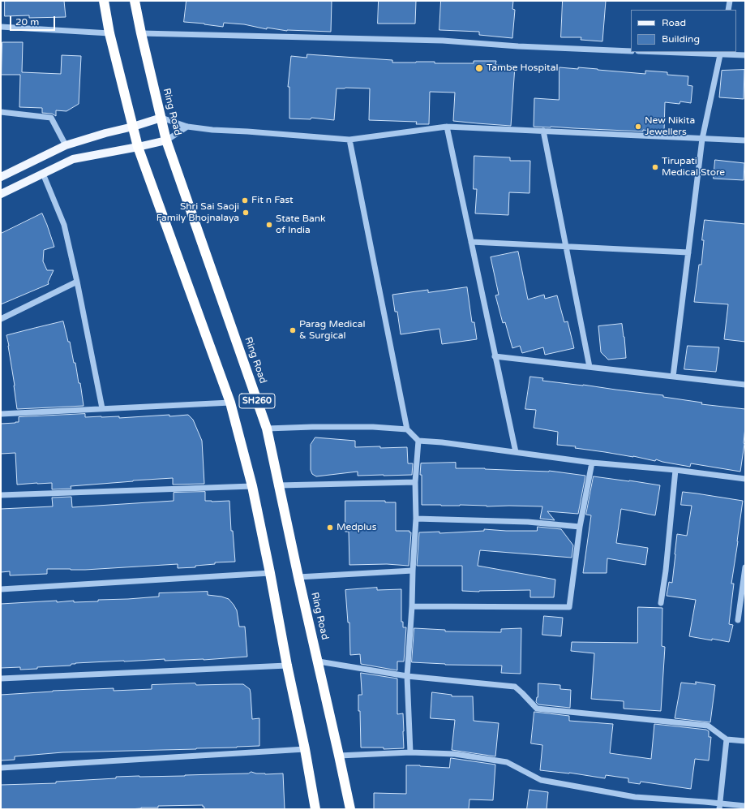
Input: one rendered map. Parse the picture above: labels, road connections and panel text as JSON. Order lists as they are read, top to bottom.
{
  "streets": {
    "highway": ["Ring Road", "SH260"]
  },
  "places": [
    "Tambe Hospital",
    "New Nikita Jewellers",
    "Tirupati Medical Store",
    "Fit n Fast",
    "Shri Sai Saoji Family Bhojnalaya",
    "State Bank of India",
    "Parag Medical & Surgical",
    "Medplus"
  ],
  "legend": ["Road", "Building"],
  "scale_bar": "20 m"
}
